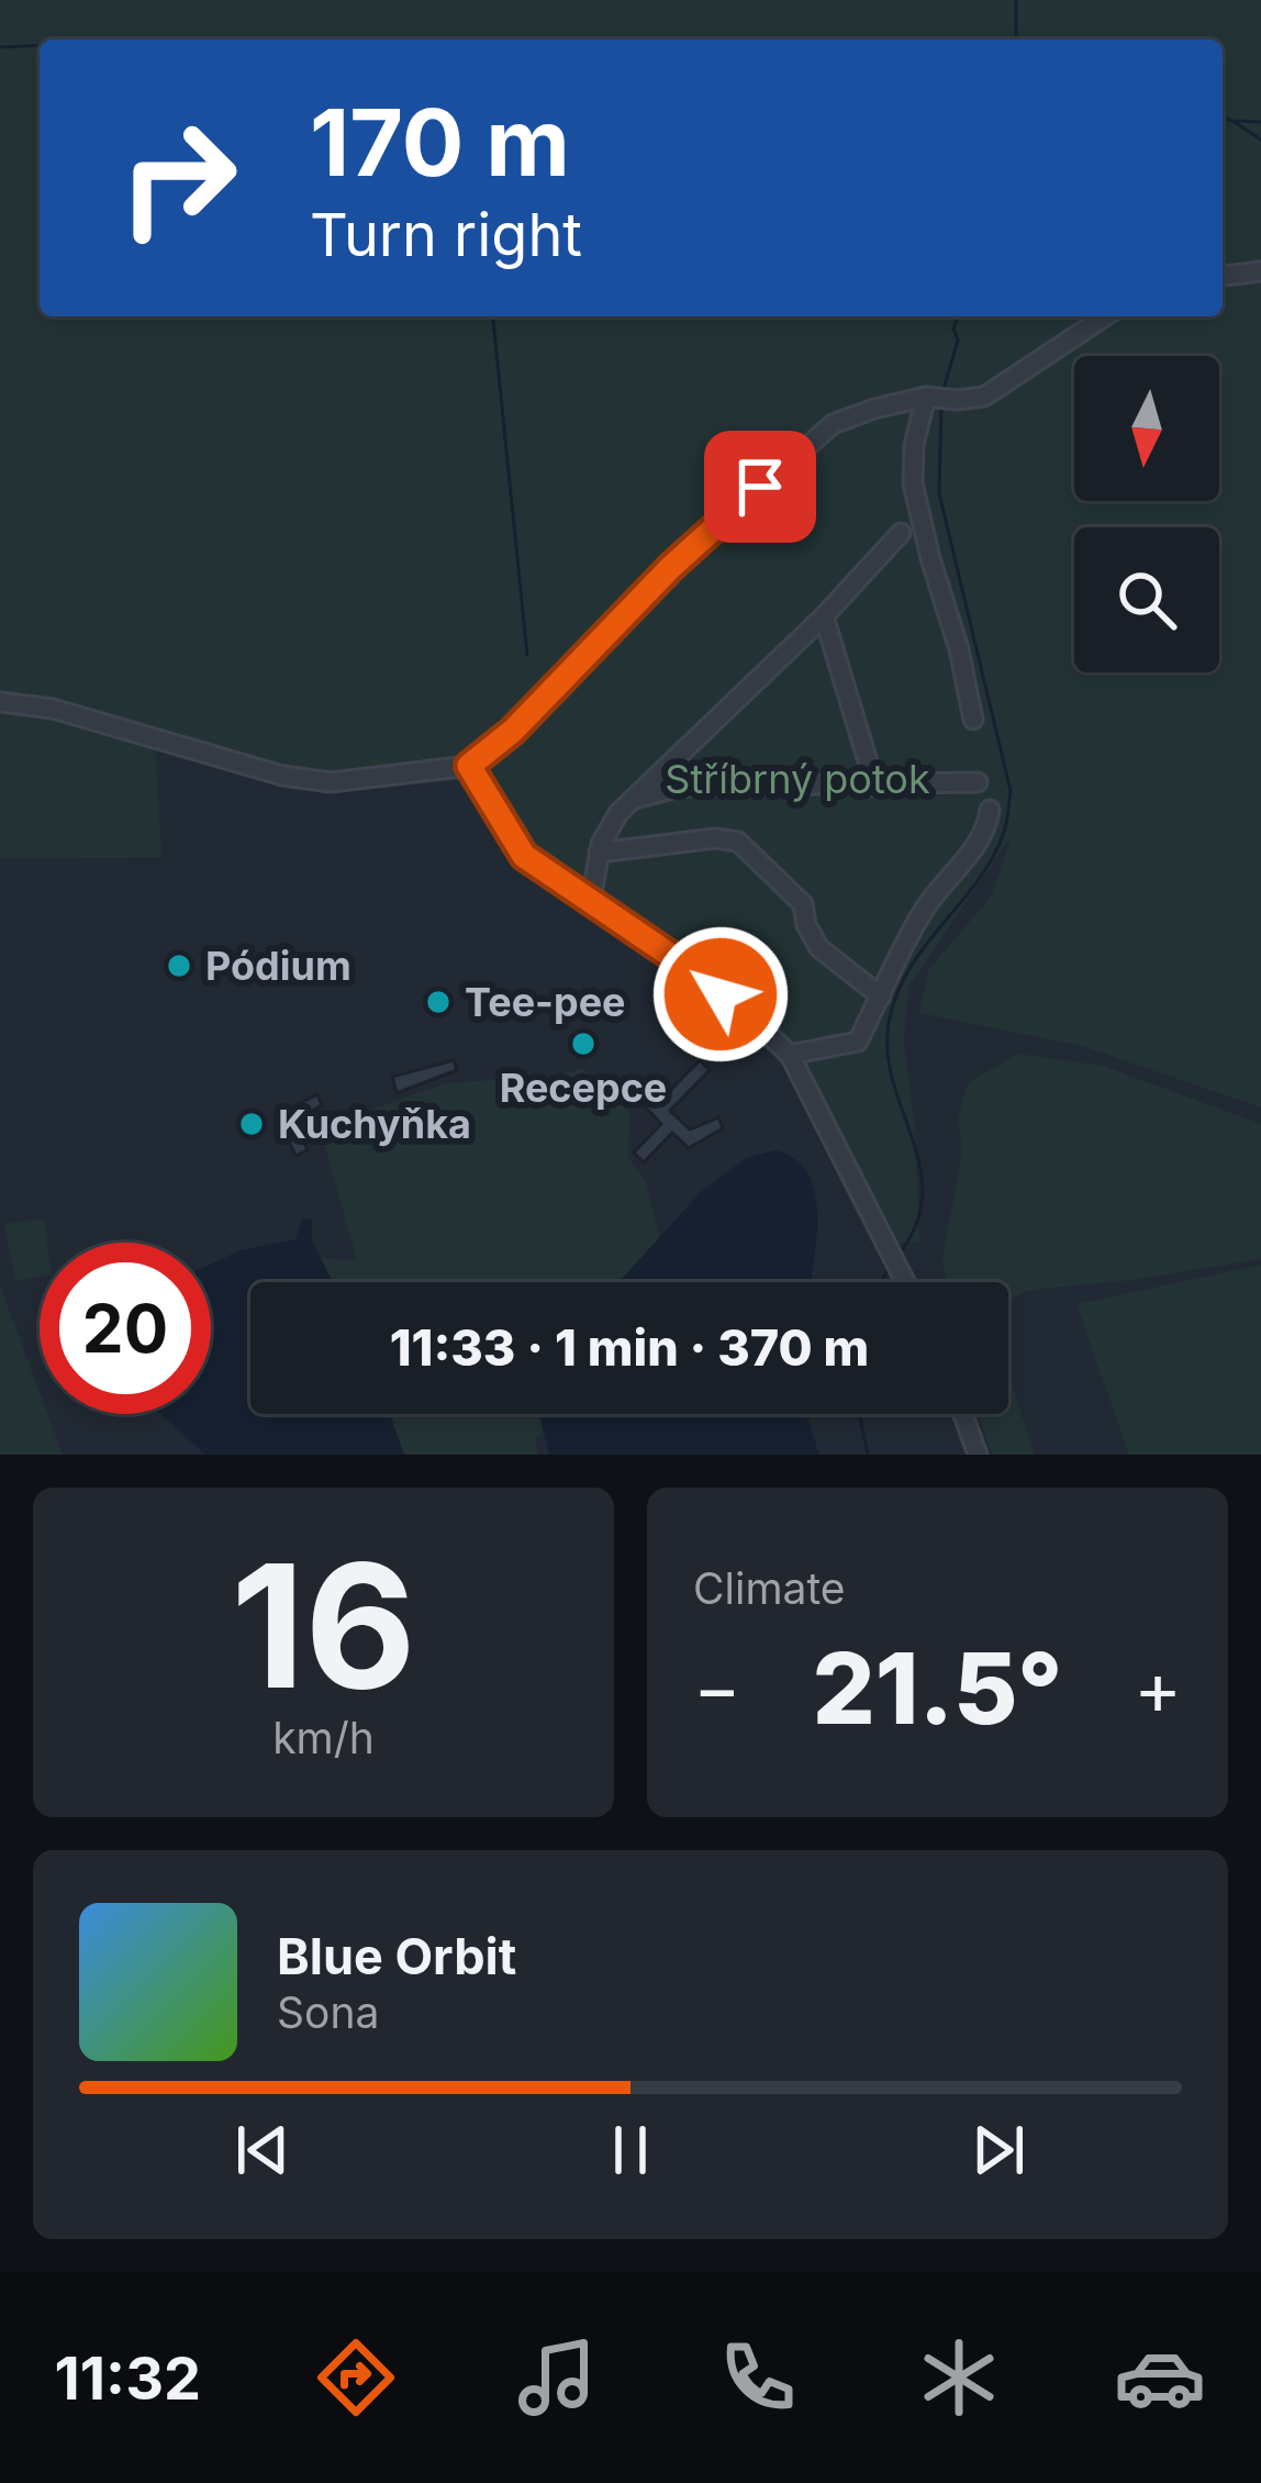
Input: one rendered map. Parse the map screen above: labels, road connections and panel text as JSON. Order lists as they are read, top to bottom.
{
  "parks": ["Stříbrný potok"],
  "places": [
    "Pódium",
    "Tee-pee",
    "Recepce",
    "Kuchyňka"
  ],
  "north": "bottom",
  "page": {
    "turn": ["170 m", "Turn right"],
    "limit": "20",
    "trip": "11:33 · 1 min · 370 m",
    "tile": [
      ["16", "km/h"],
      "Climate"
    ],
    "heat": ["−", "21.5°", "+"],
    "song": ["Blue Orbit", "Sona"],
    "tabs": "11:32"
  }
}
